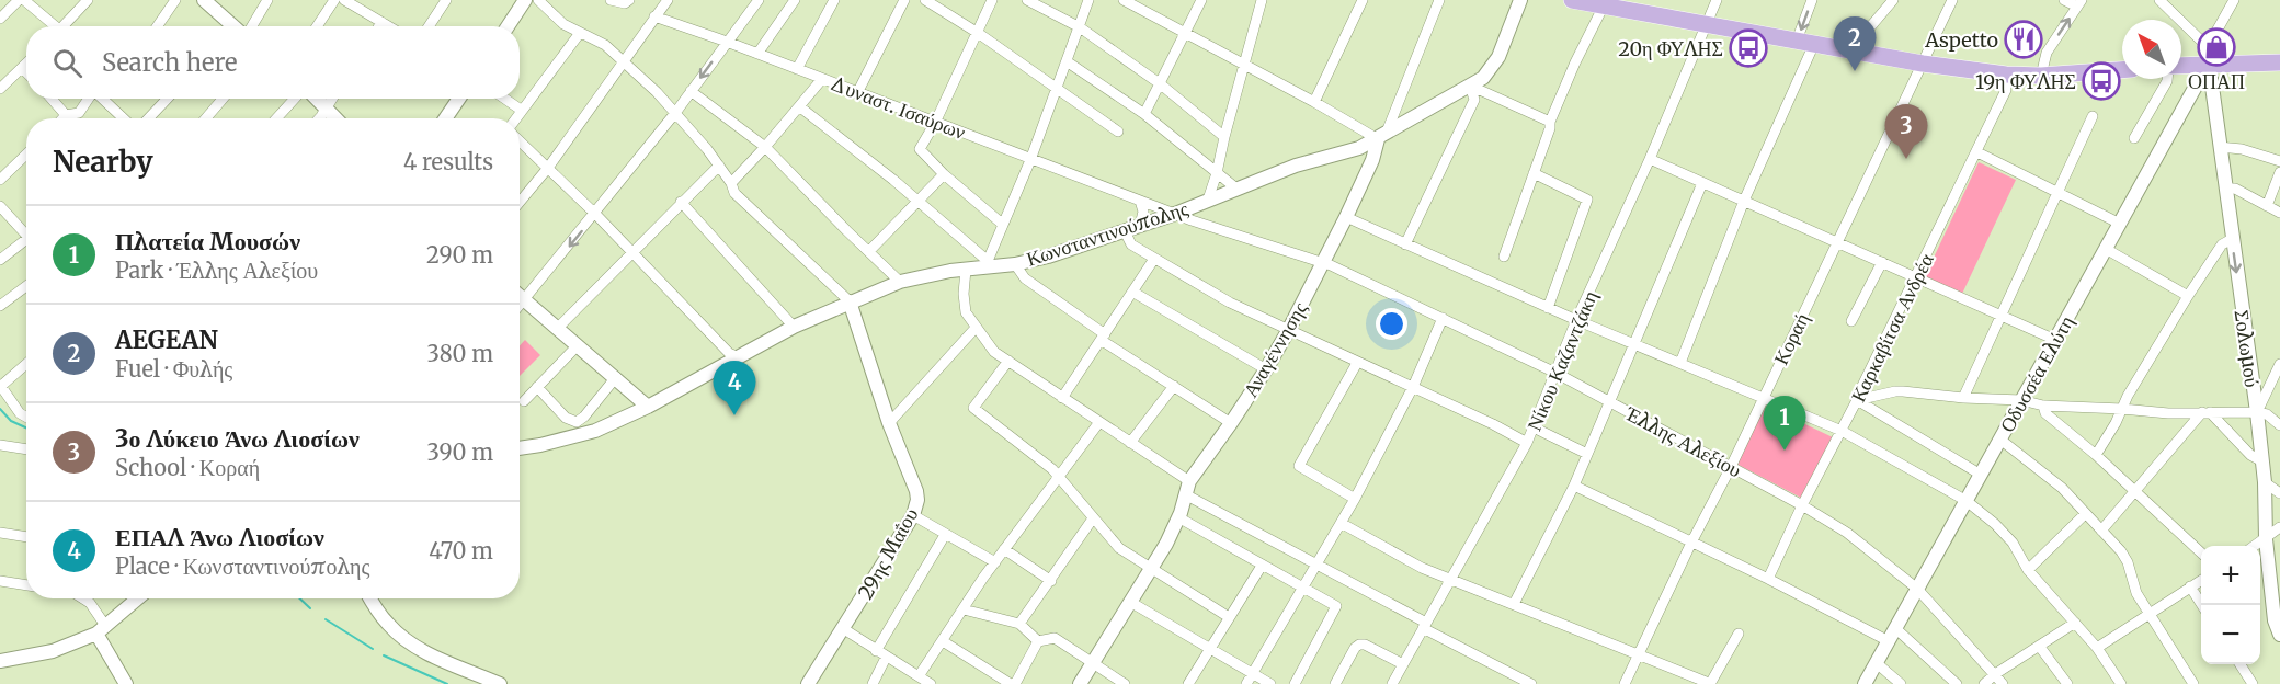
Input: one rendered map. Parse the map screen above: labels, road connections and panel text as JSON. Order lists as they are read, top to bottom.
{
  "streets": {
    "street": [
      "Δυναστ. Ισαύρων",
      "Κωνσταντινούπολης",
      "Καρκαβίτσα Ανδρέα",
      "Κοραή",
      "Σολωμού",
      "Αναγέννησης",
      "Νίκου Καζαντζάκη",
      "Οδυσσέα Ελύτη",
      "Έλλης Αλεξίου",
      "29ης Μαΐου"
    ]
  },
  "crossings": [
    ["Δυναστ. Ισαύρων", "Κωνσταντινούπολης"],
    ["Δυναστ. Ισαύρων", "Αναγέννησης"],
    ["Δυναστ. Ισαύρων", "Έλλης Αλεξίου"],
    ["Κωνσταντινούπολης", "Αναγέννησης"],
    ["Κωνσταντινούπολης", "29ης Μαΐου"],
    ["Καρκαβίτσα Ανδρέα", "Έλλης Αλεξίου"],
    ["Κοραή", "Έλλης Αλεξίου"],
    ["Σολωμού", "Οδυσσέα Ελύτη"],
    ["Αναγέννησης", "Έλλης Αλεξίου"],
    ["Νίκου Καζαντζάκη", "Έλλης Αλεξίου"],
    ["Οδυσσέα Ελύτη", "Έλλης Αλεξίου"]
  ],
  "places": {
    "restaurant": ["Aspetto"],
    "shop": ["ΟΠΑΠ"],
    "bus stop": ["20η ΦΥΛΗΣ", "19η ΦΥΛΗΣ"]
  },
  "north": "top left",
  "page": {
    "pins": [
      "2",
      "3",
      "4",
      "1"
    ],
    "search": "Search here",
    "heading": ["Nearby", "4 results"],
    "list": [
      {
        "mark": "1",
        "name": "Πλατεία Μουσών",
        "note": "Park · Έλλης Αλεξίου",
        "value": "290 m"
      },
      {
        "mark": "2",
        "name": "AEGEAN",
        "note": "Fuel · Φυλής",
        "value": "380 m"
      },
      {
        "mark": "3",
        "name": "3ο Λύκειο Άνω Λιοσίων",
        "note": "School · Κοραή",
        "value": "390 m"
      },
      {
        "mark": "4",
        "name": "ΕΠΑΛ Άνω Λιοσίων",
        "note": "Place · Κωνσταντινούπολης",
        "value": "470 m"
      }
    ],
    "map_buttons": ["+", "−"]
  }
}
